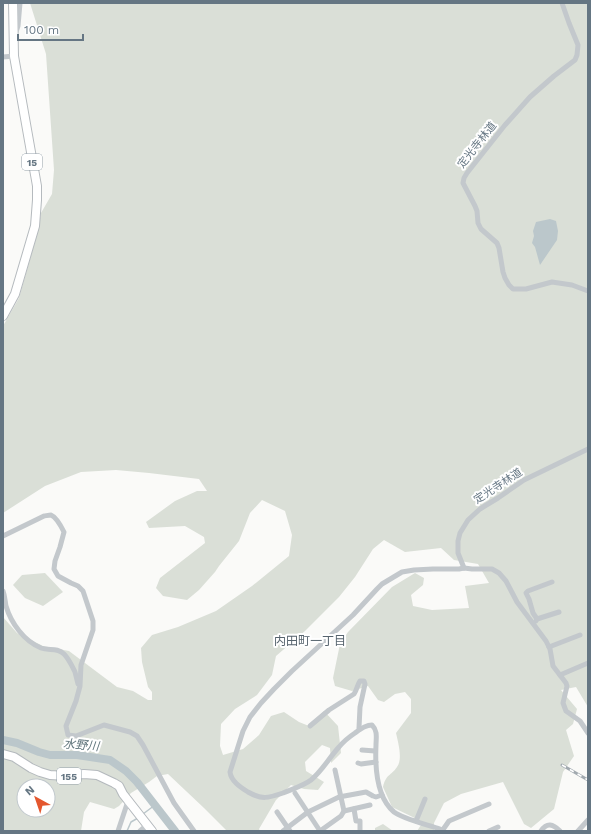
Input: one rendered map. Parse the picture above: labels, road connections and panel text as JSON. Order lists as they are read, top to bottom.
{
  "streets": {
    "main road": ["15", "155"],
    "street": ["定光寺林道"]
  },
  "districts": ["内田町一丁目"],
  "water": ["水野川"],
  "scale_bar": "100 m",
  "north": "top left"
}
